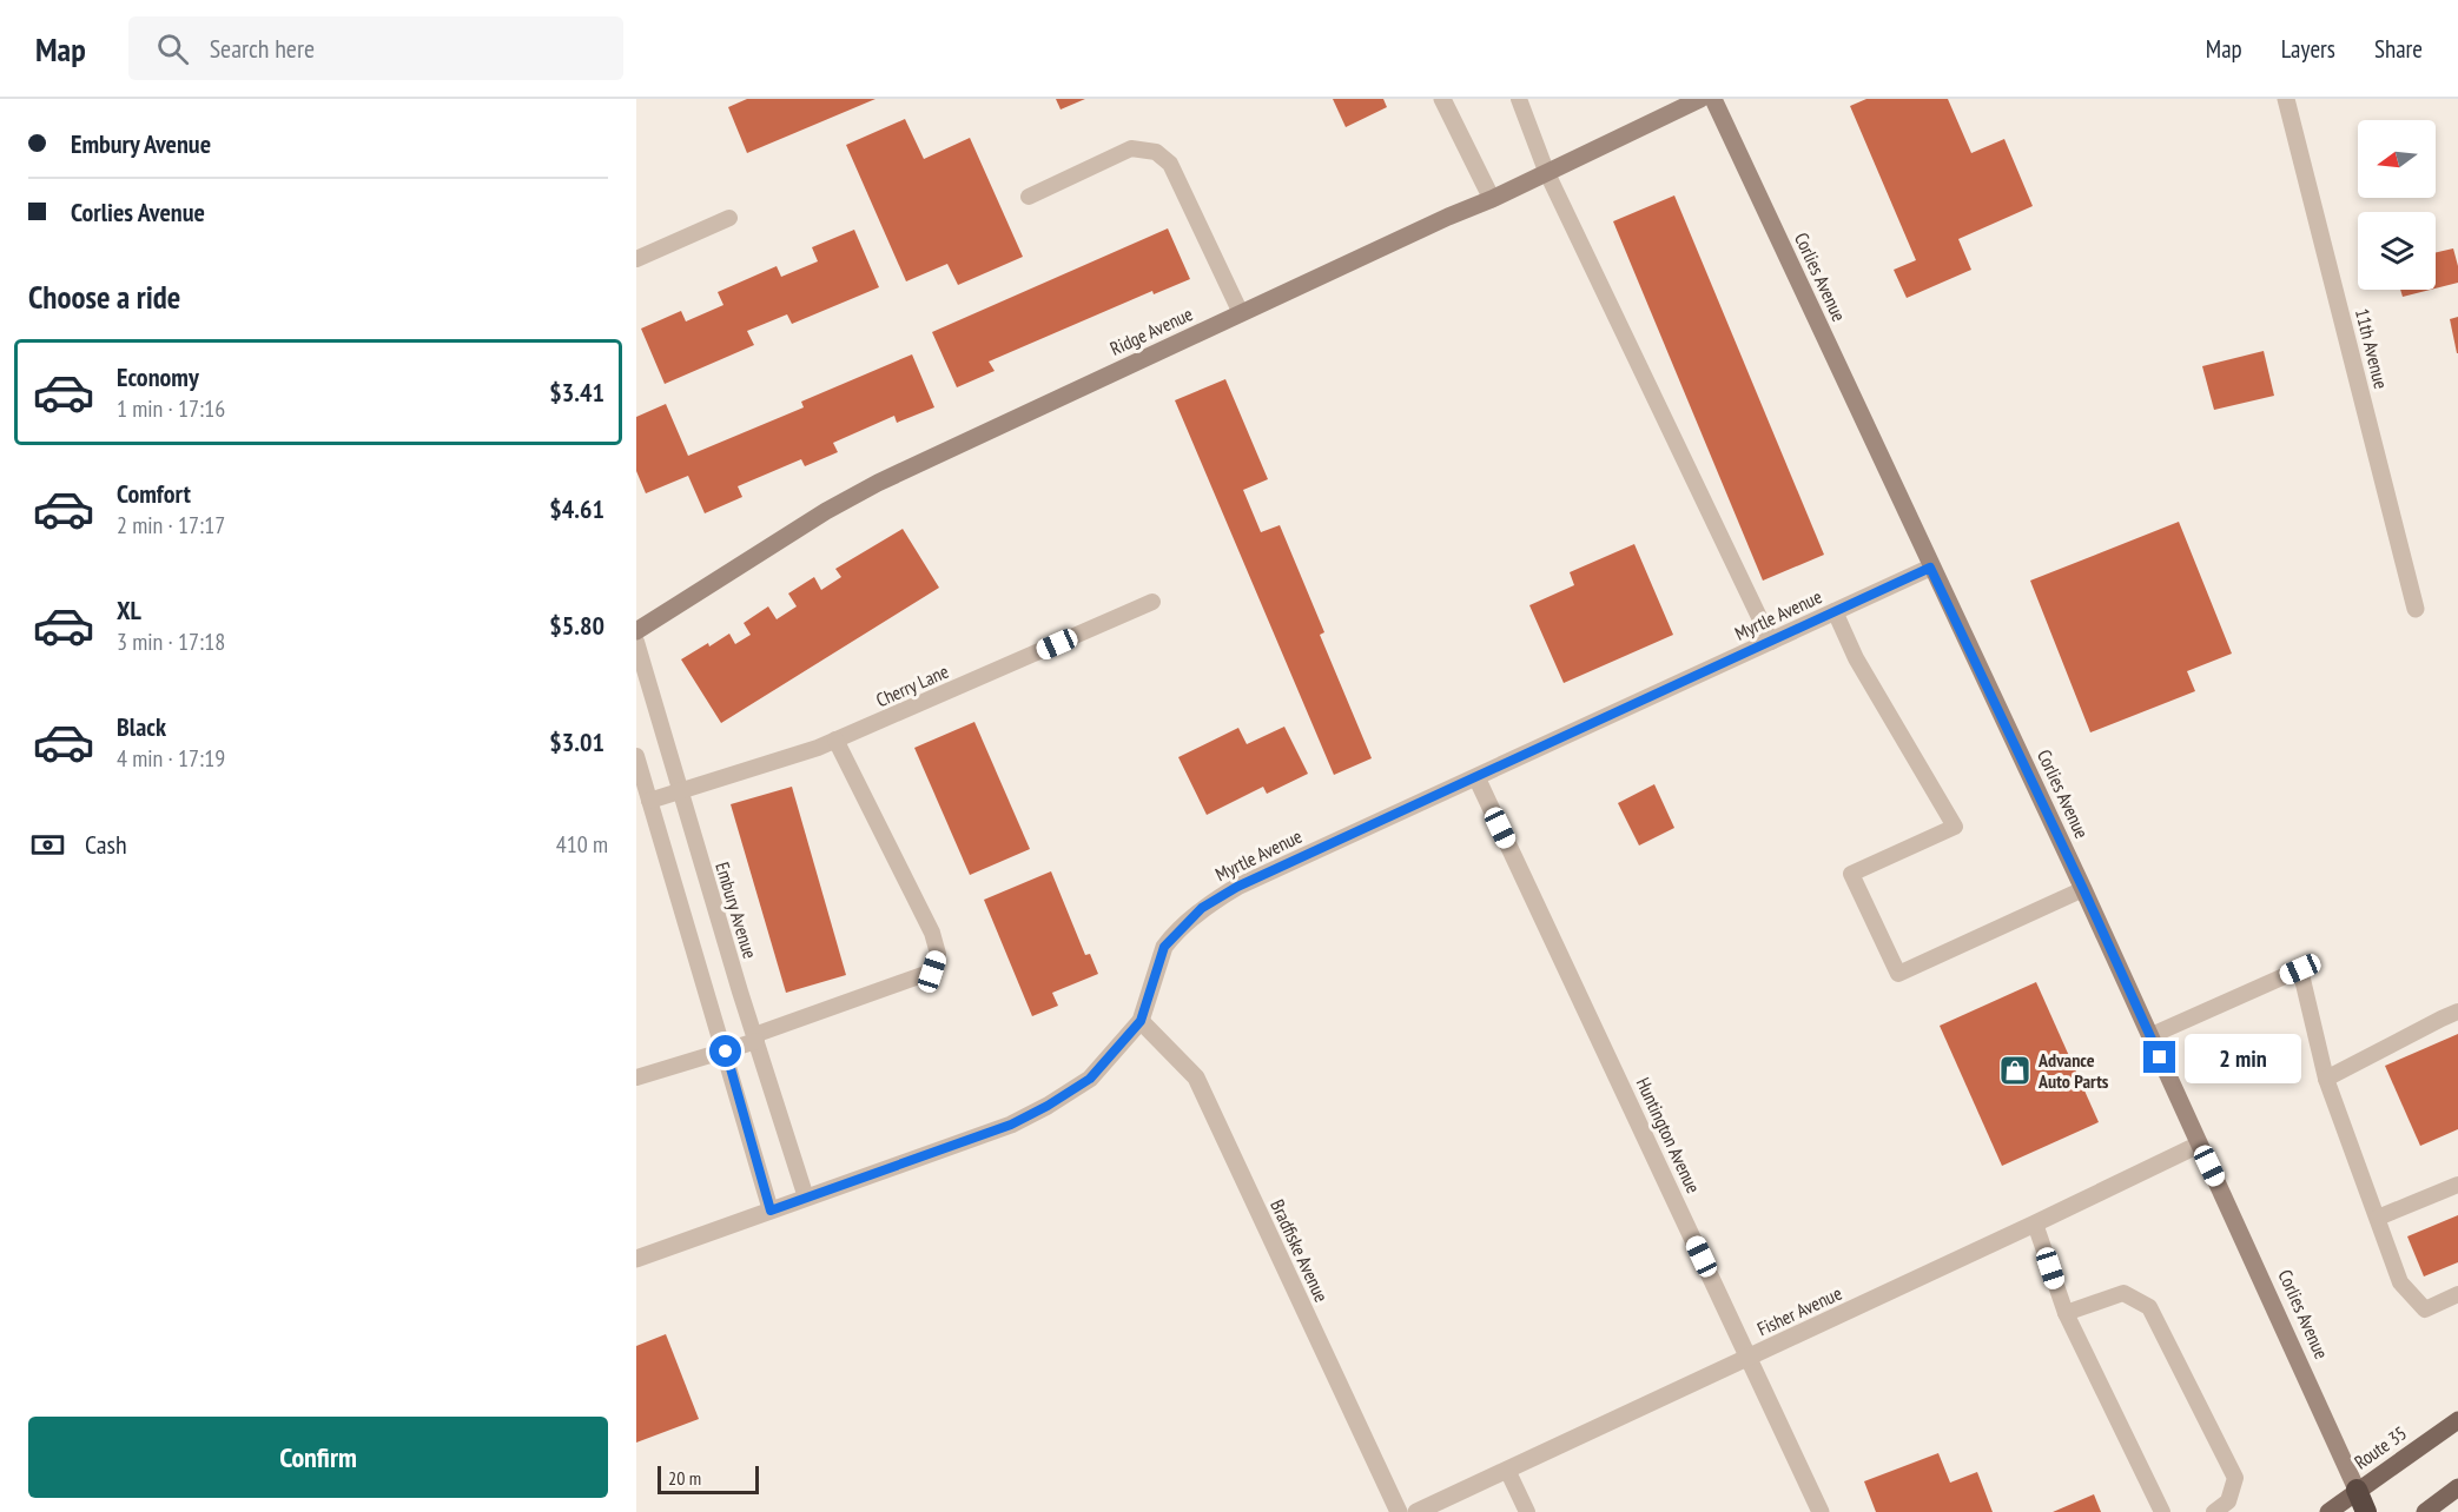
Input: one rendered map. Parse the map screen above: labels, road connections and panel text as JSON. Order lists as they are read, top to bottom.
{
  "streets": {
    "highway": ["Corlies Avenue"],
    "main road": ["Ridge Avenue", "Route 35"],
    "street": [
      "11th Avenue",
      "Myrtle Avenue",
      "Huntington Avenue",
      "Bradfiske Avenue",
      "Fisher Avenue"
    ],
    "lane": ["Cherry Lane", "Embury Avenue"]
  },
  "crossings": [
    ["Corlies Avenue", "Myrtle Avenue"],
    ["Corlies Avenue", "Fisher Avenue"],
    ["Corlies Avenue", "Route 35"],
    ["Myrtle Avenue", "Embury Avenue"],
    ["Myrtle Avenue", "Huntington Avenue"],
    ["Myrtle Avenue", "Bradfiske Avenue"],
    ["Cherry Lane", "Embury Avenue"],
    ["Huntington Avenue", "Fisher Avenue"]
  ],
  "places": {
    "shop": ["Advance Auto Parts"]
  },
  "scale_bar": "20 m",
  "north": "left",
  "page": {
    "header": "Map",
    "search": "Search here",
    "nav": ["Map", "Layers", "Share"],
    "banner": ["Embury Avenue", "Corlies Avenue"],
    "heading": "Choose a ride",
    "list": [
      {
        "name": "Economy",
        "note": "1 min · 17:16",
        "value": "$3.41"
      },
      {
        "name": "Comfort",
        "note": "2 min · 17:17",
        "value": "$4.61"
      },
      {
        "name": "XL",
        "note": "3 min · 17:18",
        "value": "$5.80"
      },
      {
        "name": "Black",
        "note": "4 min · 17:19",
        "value": "$3.01"
      }
    ],
    "pay": ["Cash", "410 m"],
    "bubble": "2 min",
    "buttons": "Confirm",
    "scale": "20 m"
  }
}
